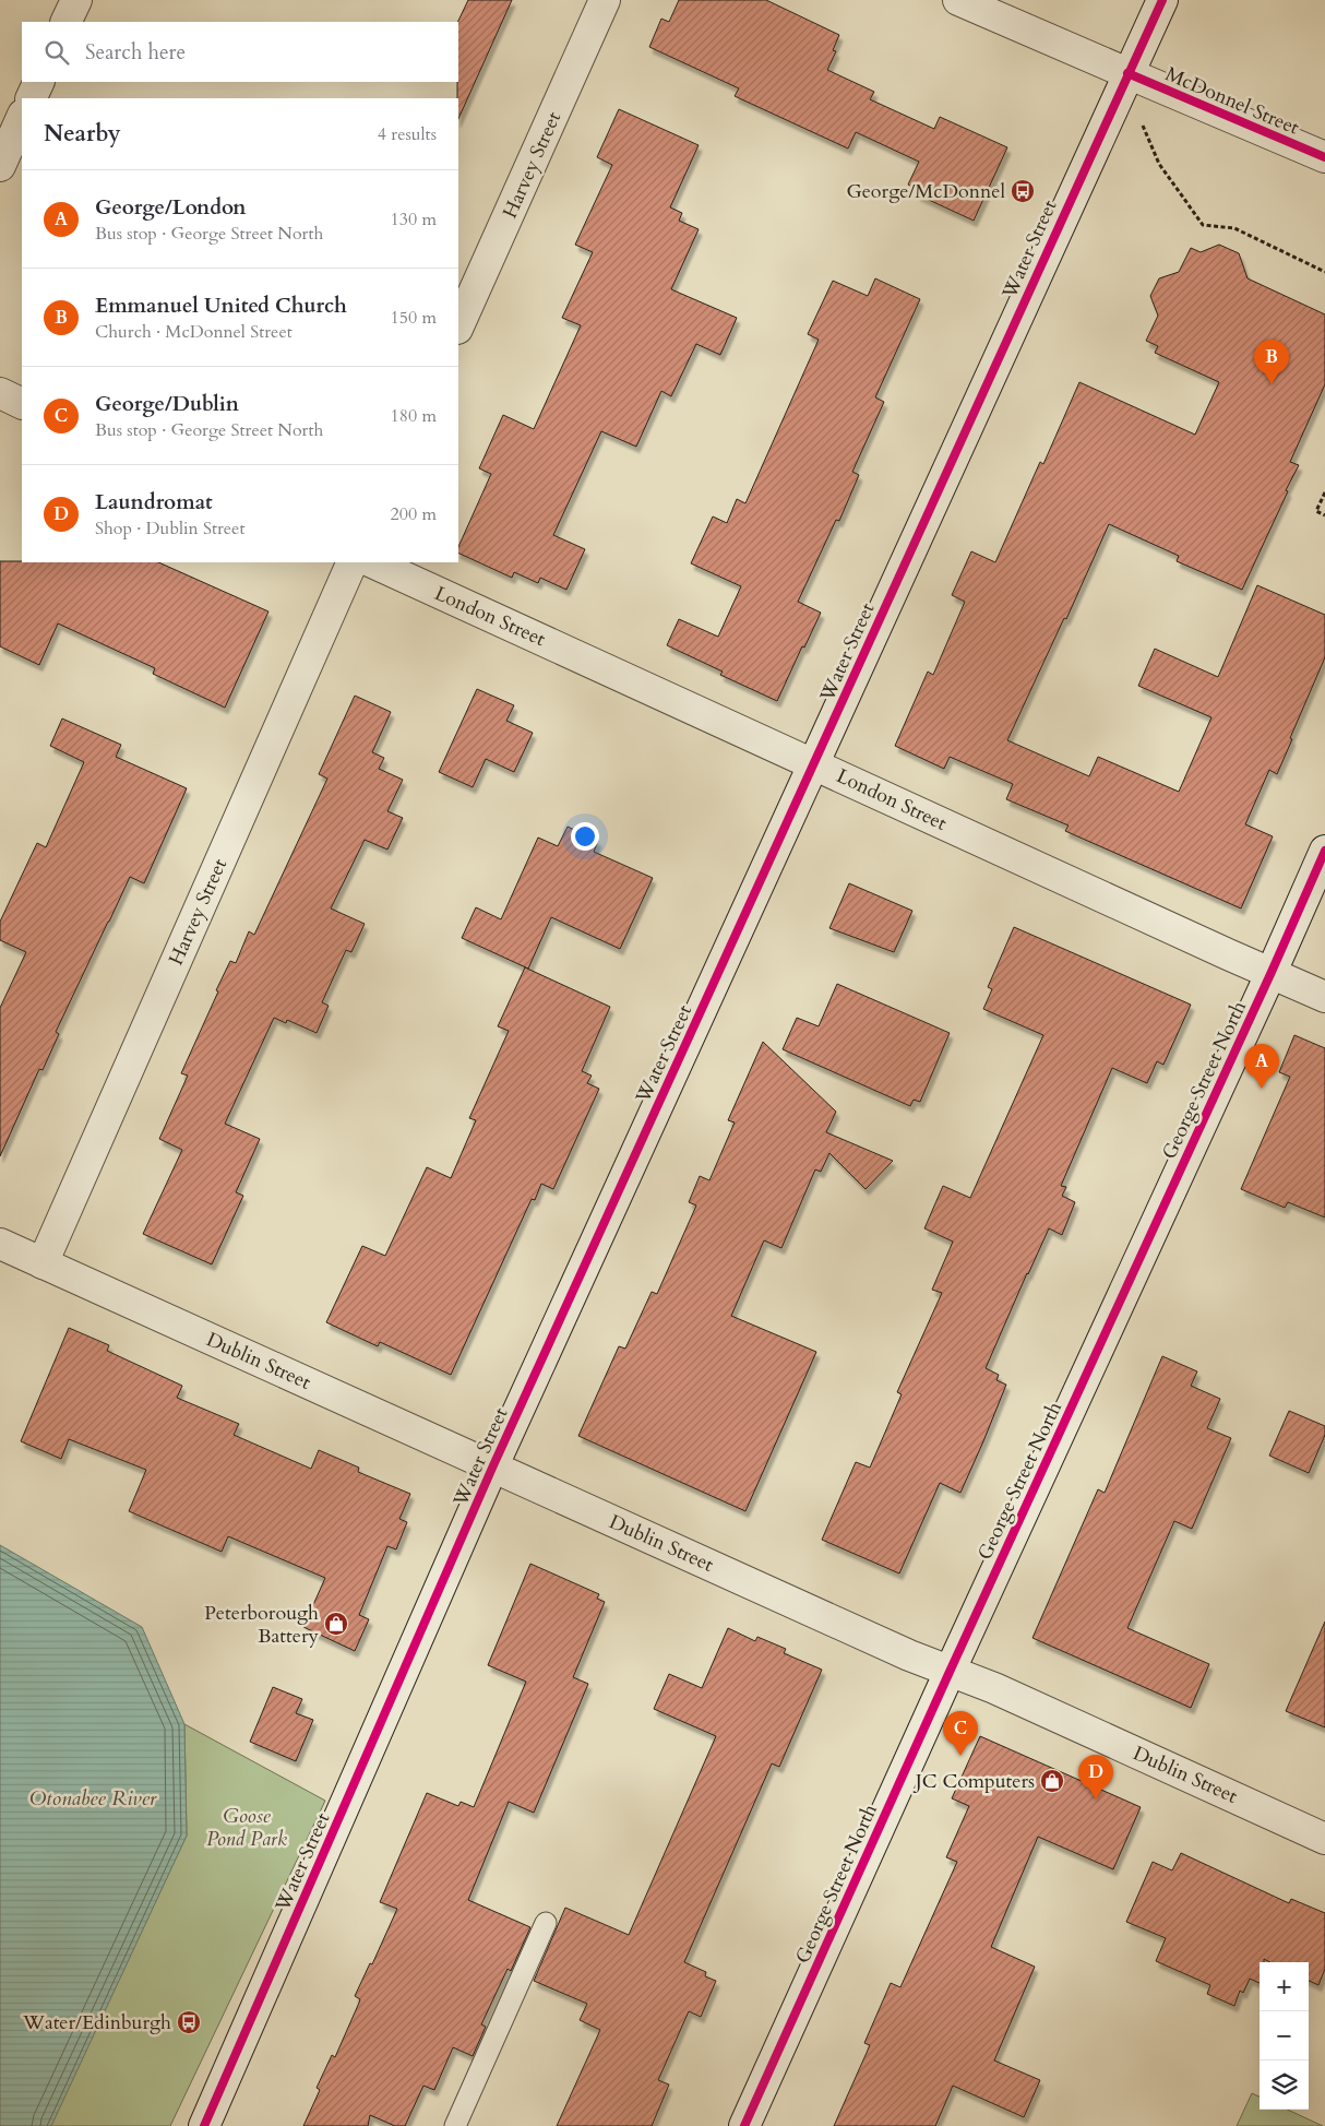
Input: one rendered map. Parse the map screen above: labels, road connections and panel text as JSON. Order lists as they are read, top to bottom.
{
  "streets": {
    "street": [
      "McDonnel Street",
      "Harvey Street",
      "Water Street",
      "London Street",
      "George Street North",
      "Dublin Street"
    ]
  },
  "crossings": [
    ["McDonnel Street", "Water Street"],
    ["Harvey Street", "Dublin Street"],
    ["Water Street", "London Street"],
    ["Water Street", "Dublin Street"],
    ["London Street", "George Street North"],
    ["George Street North", "Dublin Street"]
  ],
  "water": ["Otonabee River"],
  "parks": ["Goose Pond Park"],
  "places": {
    "bus stop": ["George/McDonnel", "Water/Edinburgh"],
    "shop": ["Peterborough Battery", "JC Computers"]
  },
  "page": {
    "search": "Search here",
    "heading": ["Nearby", "4 results"],
    "list": [
      {
        "mark": "A",
        "name": "George/London",
        "note": "Bus stop · George Street North",
        "value": "130 m"
      },
      {
        "mark": "B",
        "name": "Emmanuel United Church",
        "note": "Church · McDonnel Street",
        "value": "150 m"
      },
      {
        "mark": "C",
        "name": "George/Dublin",
        "note": "Bus stop · George Street North",
        "value": "180 m"
      },
      {
        "mark": "D",
        "name": "Laundromat",
        "note": "Shop · Dublin Street",
        "value": "200 m"
      }
    ],
    "pins": [
      "B",
      "A",
      "C",
      "D"
    ],
    "map_buttons": ["+", "−"]
  }
}
